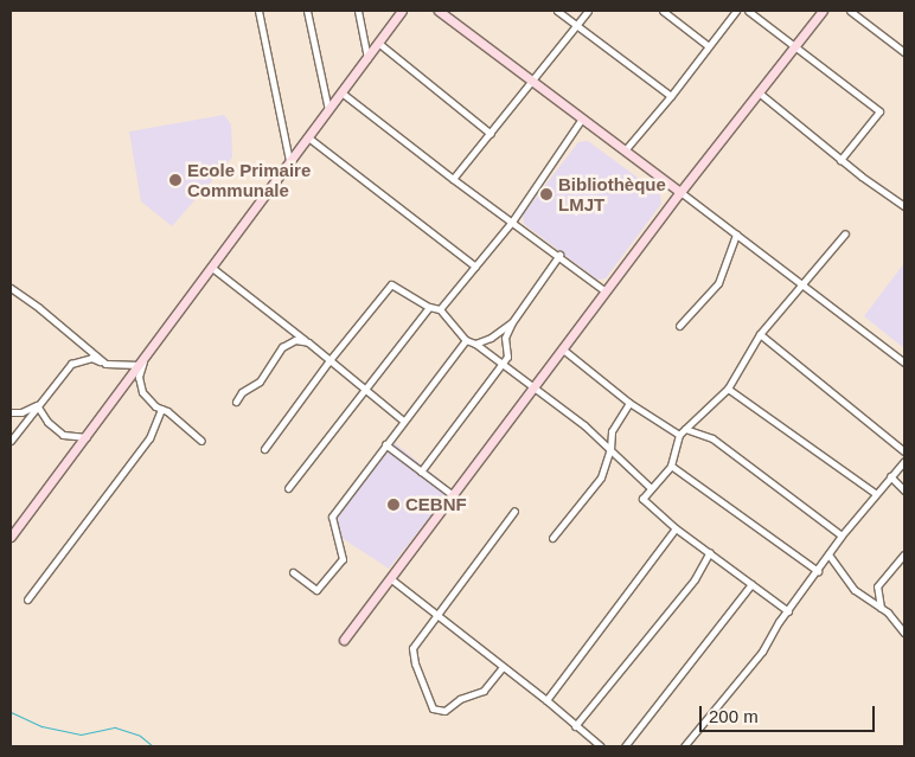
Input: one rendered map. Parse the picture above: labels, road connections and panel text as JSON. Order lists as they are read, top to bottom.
{
  "places": ["Ecole Primaire Communale", "Bibliothèque LMJT", "CEBNF"],
  "scale_bar": "200 m"
}
